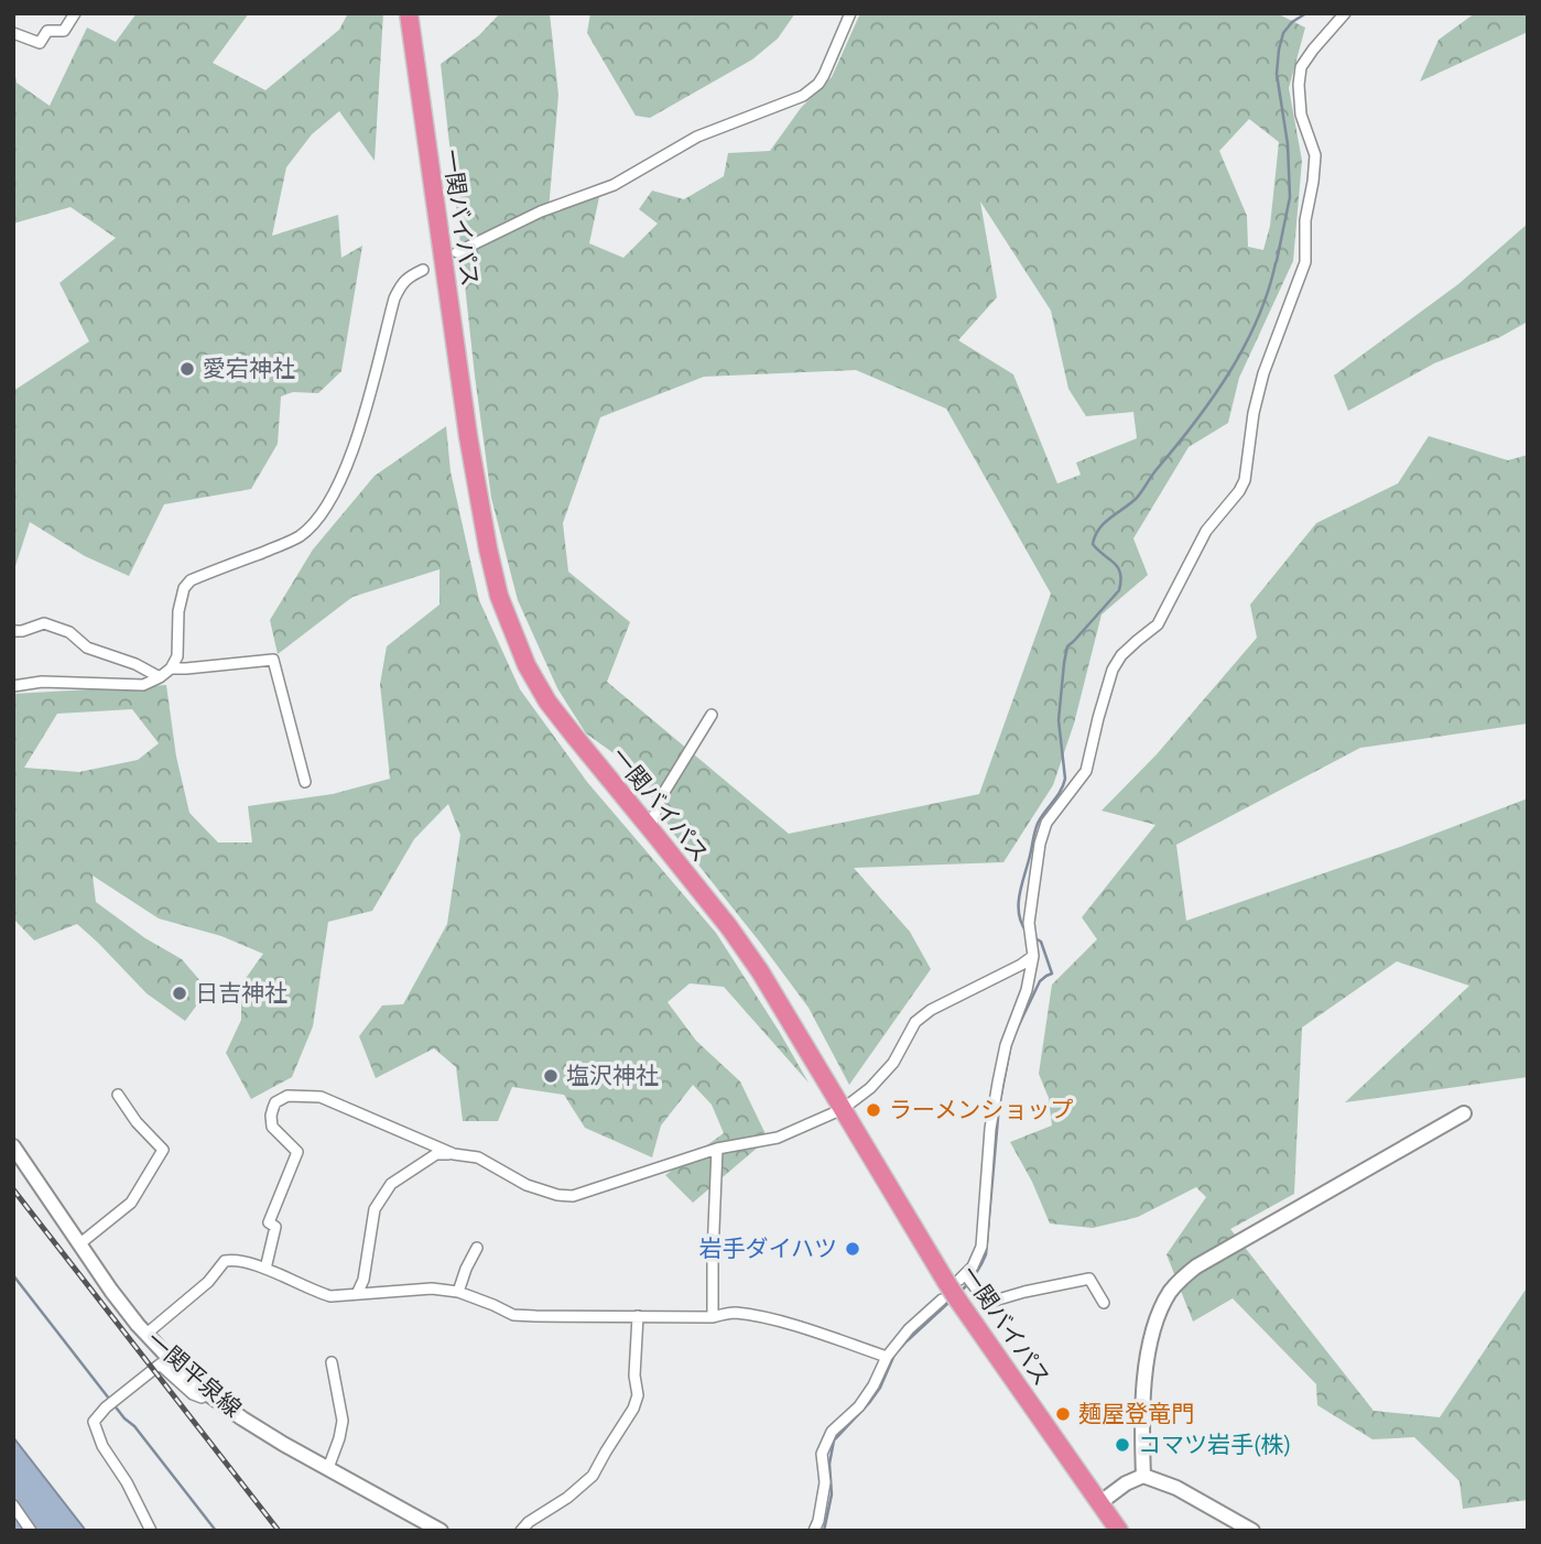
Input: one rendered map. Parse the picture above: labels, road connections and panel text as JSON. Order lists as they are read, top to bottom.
{
  "streets": {
    "highway": ["一関バイパス"],
    "street": ["一関平泉線"]
  },
  "places": [
    "愛宕神社",
    "日吉神社",
    "塩沢神社",
    "ラーメンショップ",
    "岩手ダイハツ",
    "麺屋登竜門",
    "コマツ岩手(株)"
  ]
}
